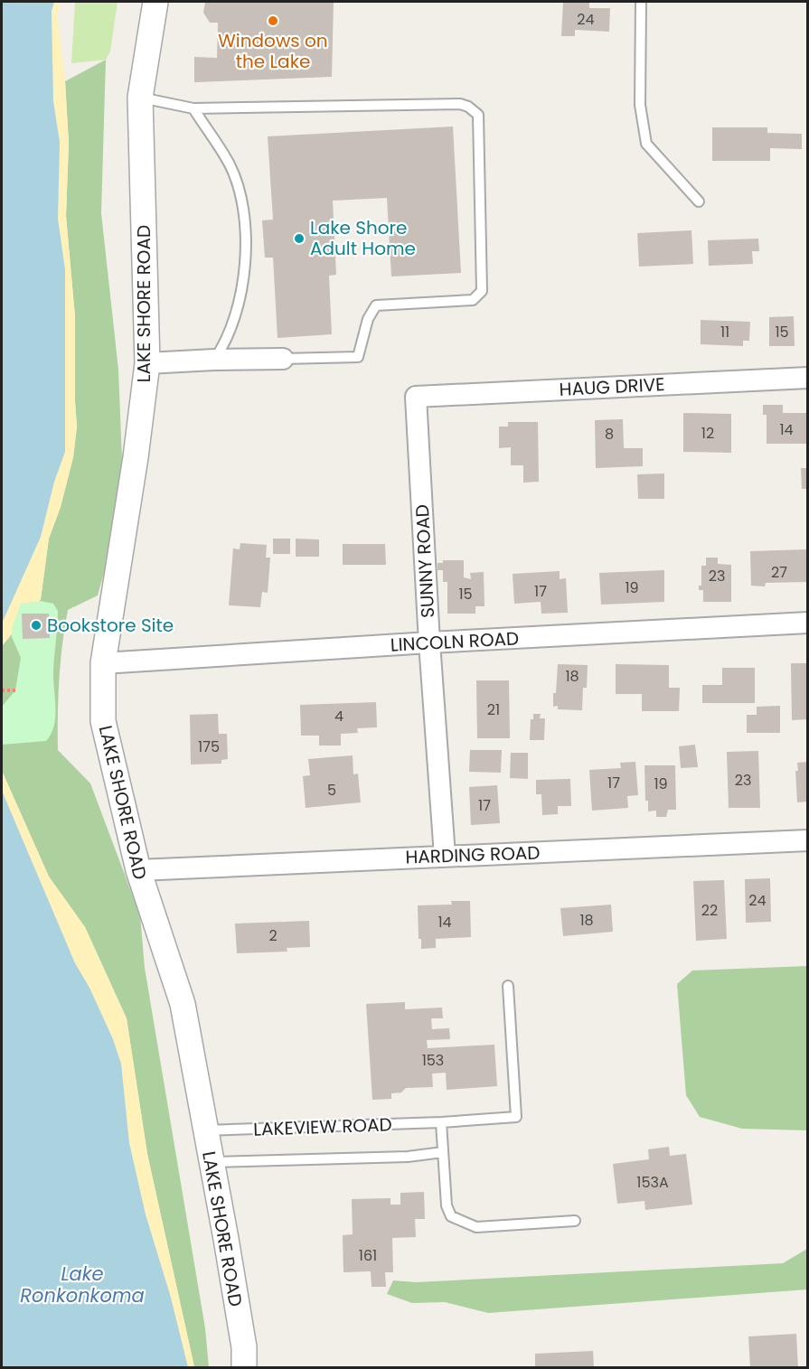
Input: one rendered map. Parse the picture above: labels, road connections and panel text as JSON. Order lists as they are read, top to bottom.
{
  "streets": {
    "street": [
      "LAKE SHORE ROAD",
      "HAUG DRIVE",
      "SUNNY ROAD",
      "LINCOLN ROAD",
      "HARDING ROAD"
    ],
    "lane": ["LAKEVIEW ROAD"]
  },
  "crossings": [
    ["LAKE SHORE ROAD", "LINCOLN ROAD"],
    ["LAKE SHORE ROAD", "HARDING ROAD"],
    ["LAKE SHORE ROAD", "LAKEVIEW ROAD"],
    ["HAUG DRIVE", "SUNNY ROAD"],
    ["SUNNY ROAD", "LINCOLN ROAD"],
    ["SUNNY ROAD", "HARDING ROAD"]
  ],
  "water": ["Lake Ronkonkoma"],
  "places": ["Windows on the Lake", "Lake Shore Adult Home", "Bookstore Site"],
  "house_numbers": [
    "24",
    "11",
    "15",
    "14",
    "12",
    "8",
    "27",
    "23",
    "19",
    "17",
    "15",
    "18",
    "21",
    "4",
    "175",
    "23",
    "17",
    "19",
    "5",
    "17",
    "24",
    "22",
    "18",
    "14",
    "2",
    "153",
    "153A",
    "161"
  ]
}
